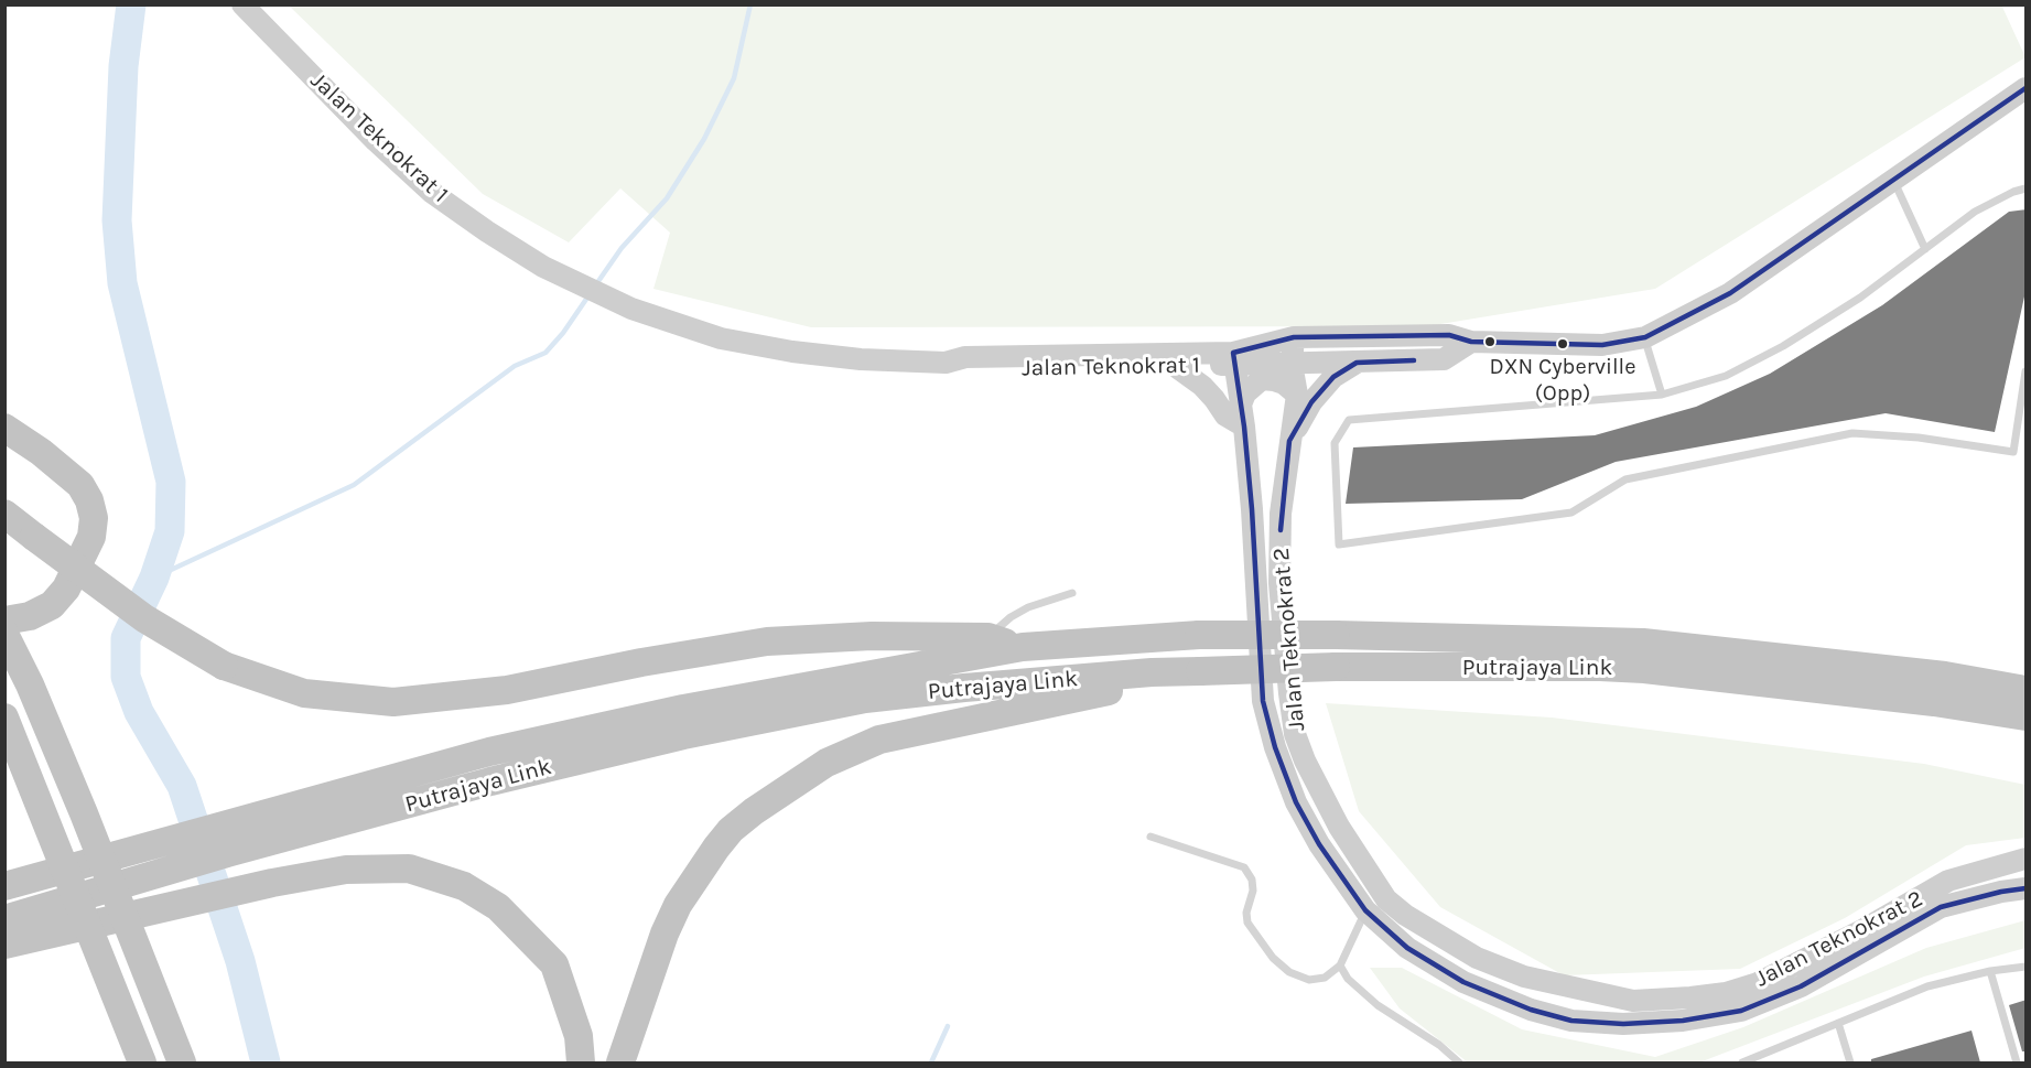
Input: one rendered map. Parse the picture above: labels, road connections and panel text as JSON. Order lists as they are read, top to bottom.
{
  "streets": {
    "highway": ["Putrajaya Link"],
    "main road": ["Jalan Teknokrat 1", "Jalan Teknokrat 2"]
  },
  "crossings": [
    ["Jalan Teknokrat 1", "Jalan Teknokrat 2"]
  ],
  "places": ["DXN Cyberville (Opp)"]
}
